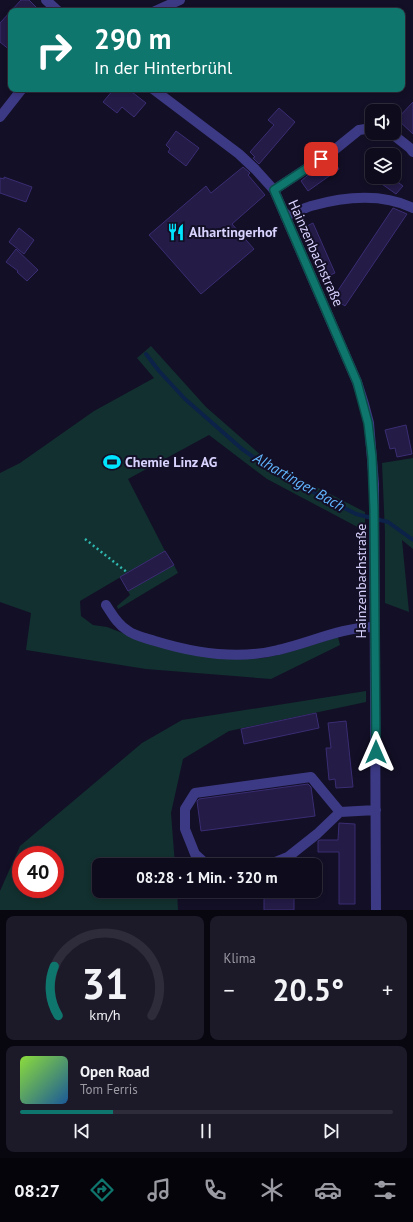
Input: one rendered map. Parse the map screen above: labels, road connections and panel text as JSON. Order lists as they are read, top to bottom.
{
  "streets": {
    "street": ["Hainzenbachstraße"]
  },
  "water": ["Alhartinger Bach"],
  "places": {
    "restaurant": ["Alhartingerhof"],
    "sports": ["Chemie Linz AG"]
  },
  "page": {
    "turn": ["290 m", "In der Hinterbrühl"],
    "limit": "40",
    "trip": "08:28 · 1 Min. · 320 m",
    "tile": "Klima",
    "heat": ["−", "20.5°", "+"],
    "song": ["Open Road", "Tom Ferris"],
    "tabs": "08:27",
    "gauge": ["31", "km/h"]
  }
}
